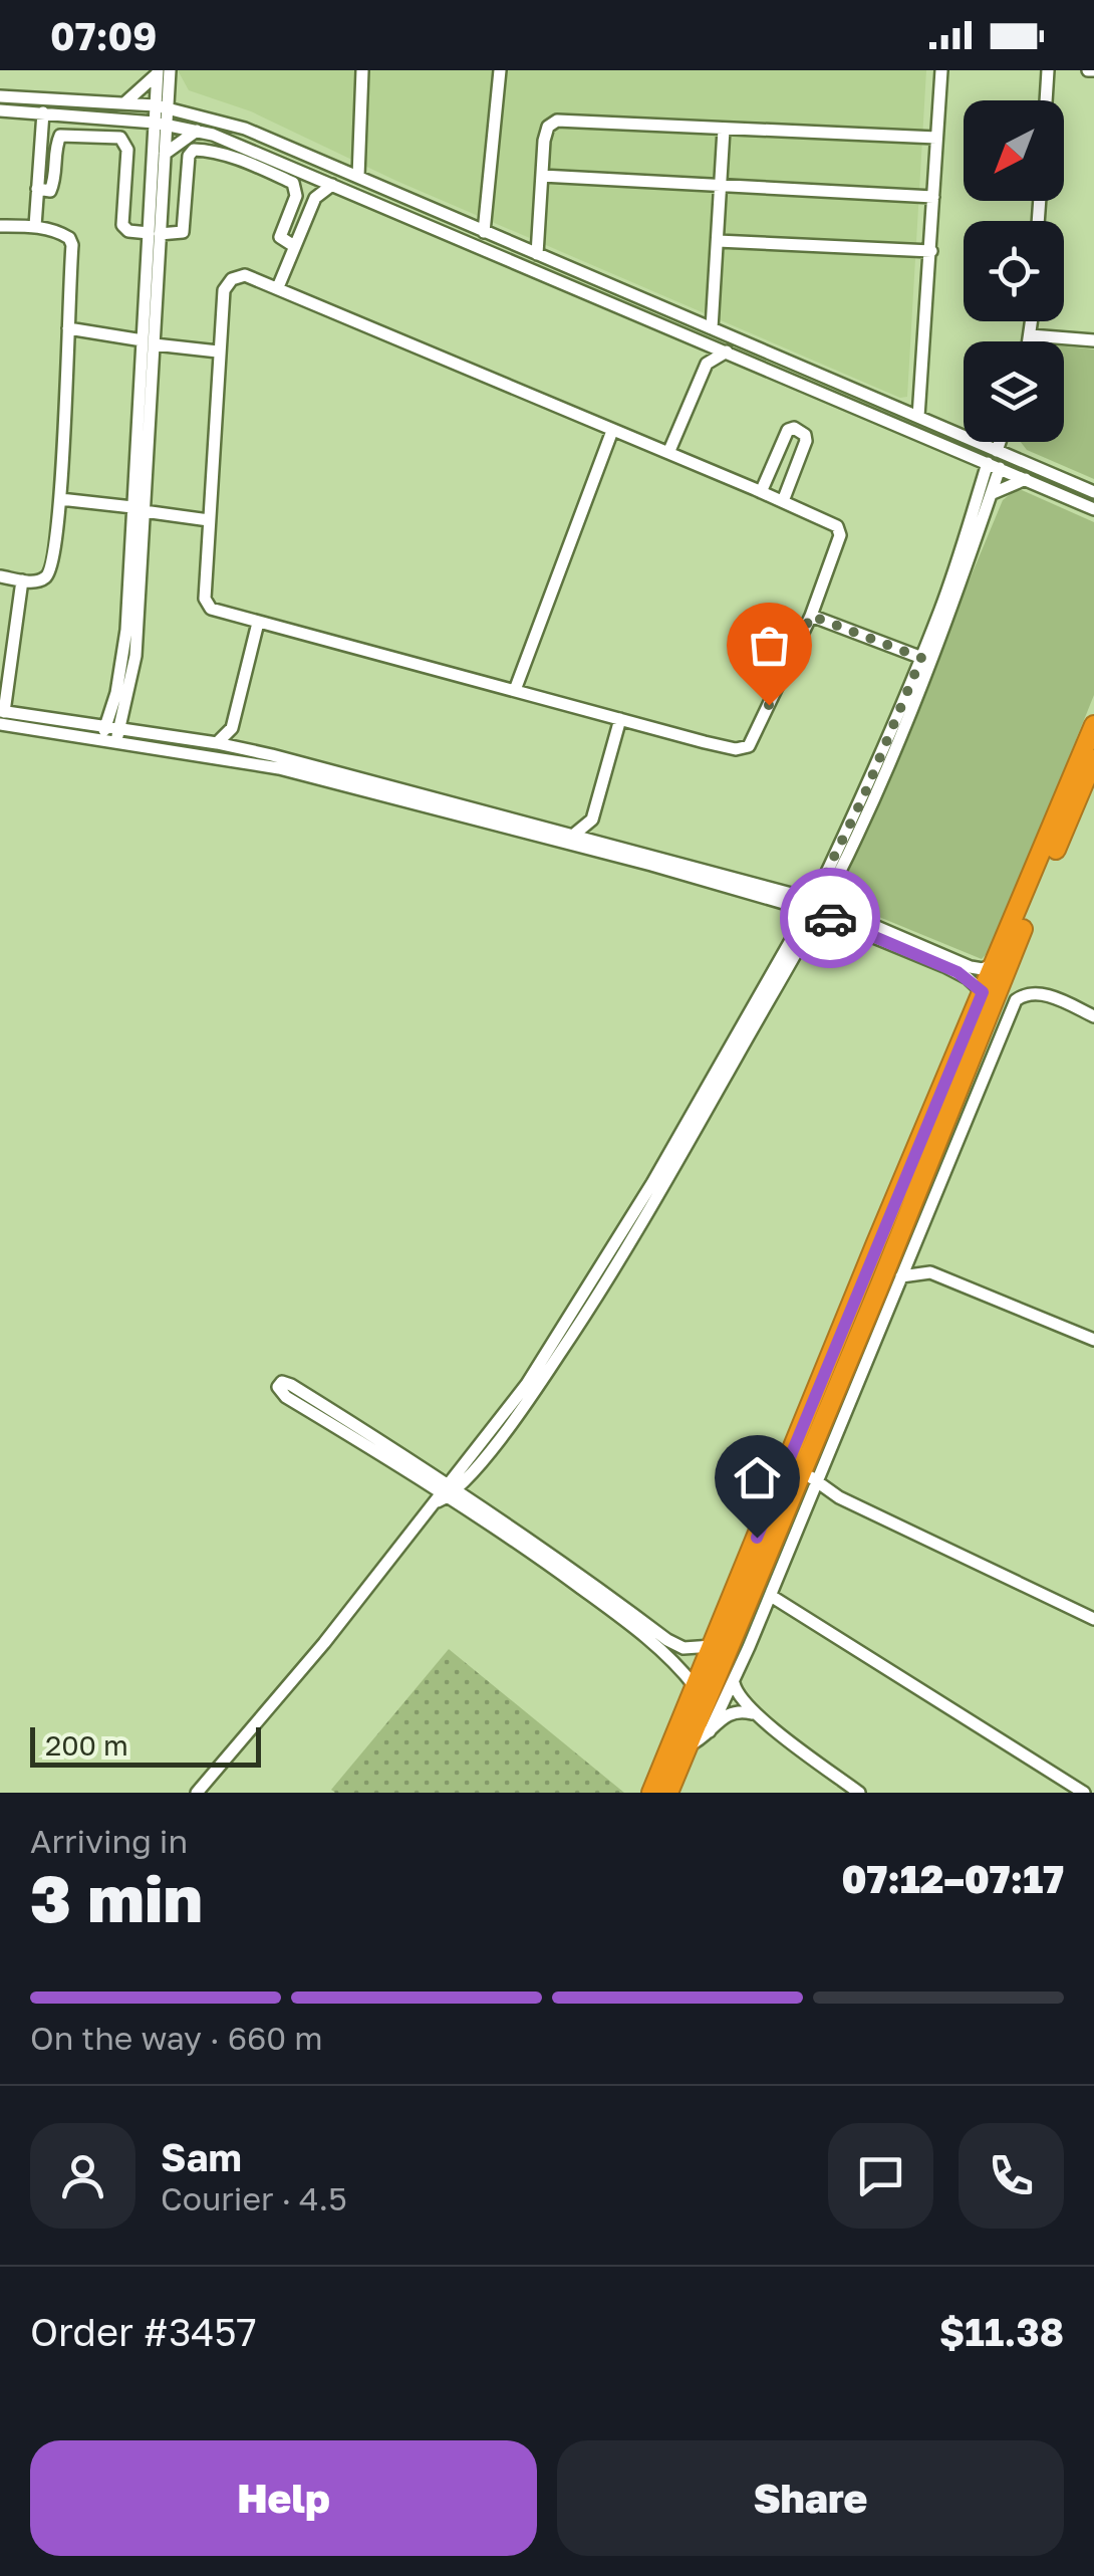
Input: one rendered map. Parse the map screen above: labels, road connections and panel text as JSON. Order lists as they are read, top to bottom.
{
  "scale_bar": "200 m",
  "north": "bottom left",
  "page": {
    "status": "07:09",
    "scale": "200 m",
    "heading": ["3 min", "Arriving in", "07:12–07:17"],
    "panel": [
      "Sam",
      "Courier · 4.5",
      "Order #3457",
      "$11.38"
    ],
    "bar": "On the way · 660 m",
    "buttons": ["Help", "Share"]
  }
}
